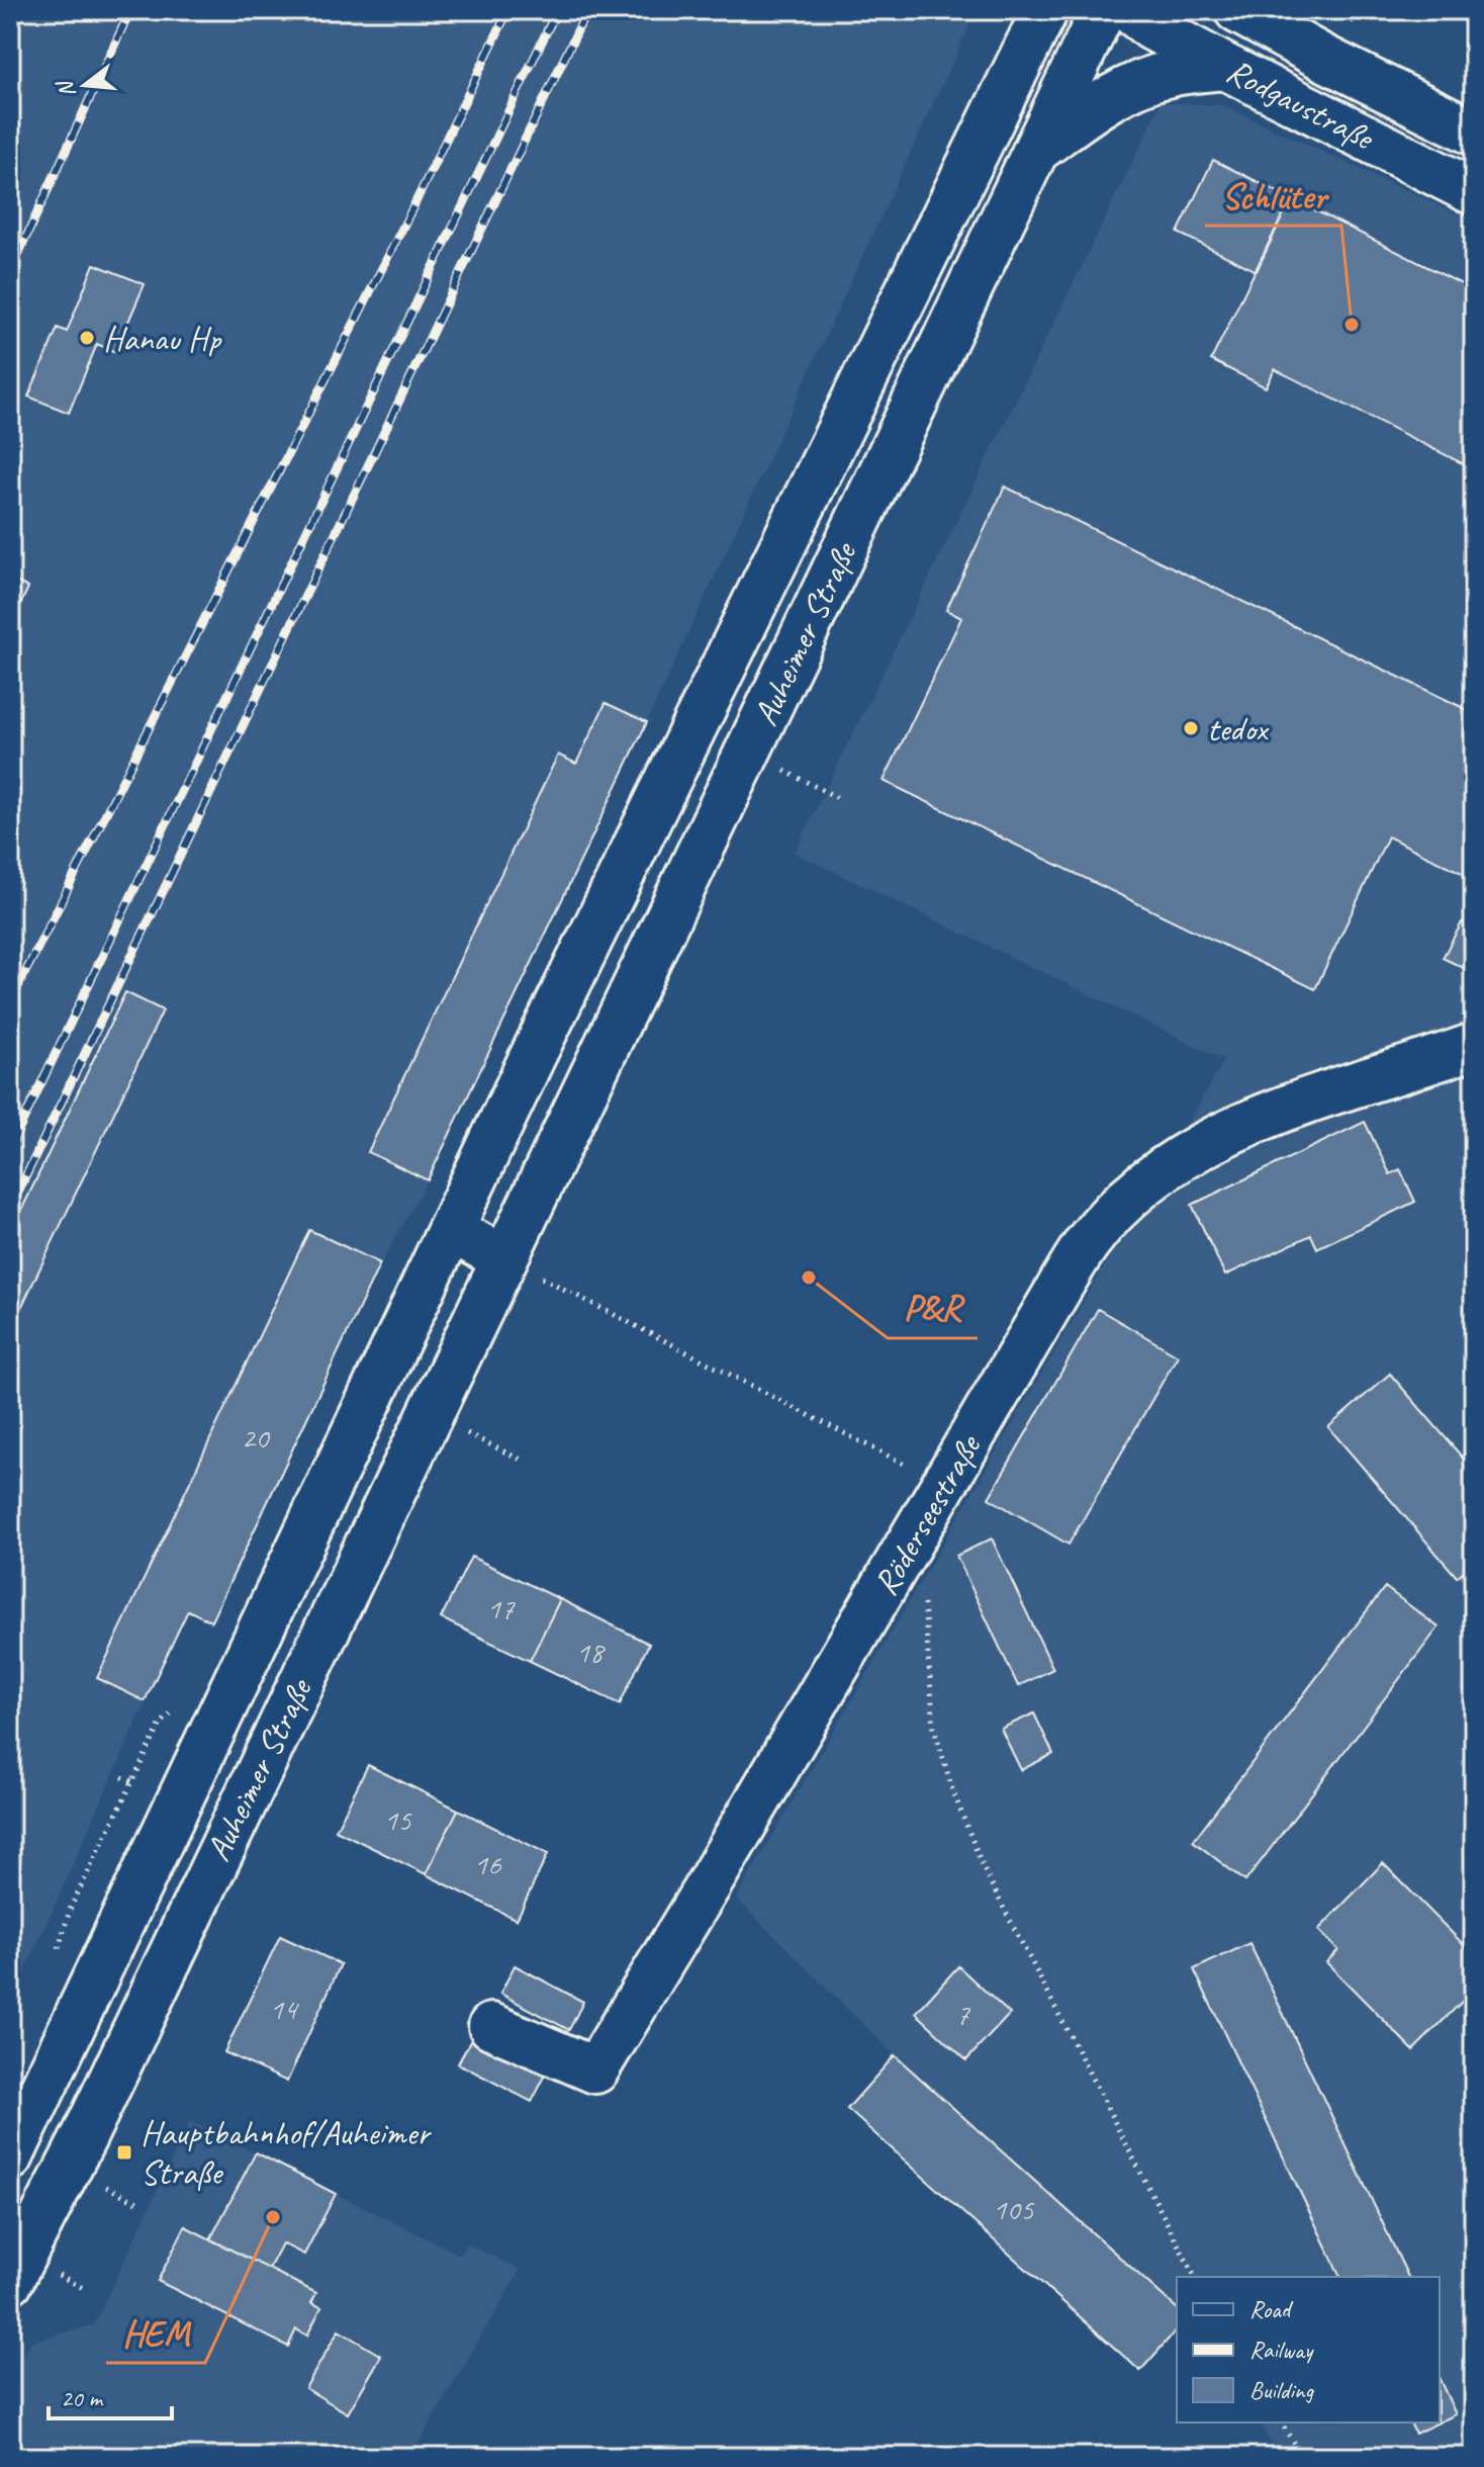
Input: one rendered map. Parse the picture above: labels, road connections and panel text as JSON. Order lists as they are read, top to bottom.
{
  "streets": {
    "main road": ["Rodgaustraße", "Auheimer Straße", "Röderseestraße"]
  },
  "places": {
    "other": [
      "Schlüter",
      "Hanau Hp",
      "tedox",
      "P&R",
      "HEM"
    ],
    "transit": ["Hauptbahnhof/Auheimer Straße"]
  },
  "house_numbers": [
    "20",
    "17",
    "18",
    "15",
    "16",
    "14",
    "7",
    "105"
  ],
  "legend": ["Road", "Railway", "Building"],
  "scale_bar": "20 m",
  "north": "left"
}
